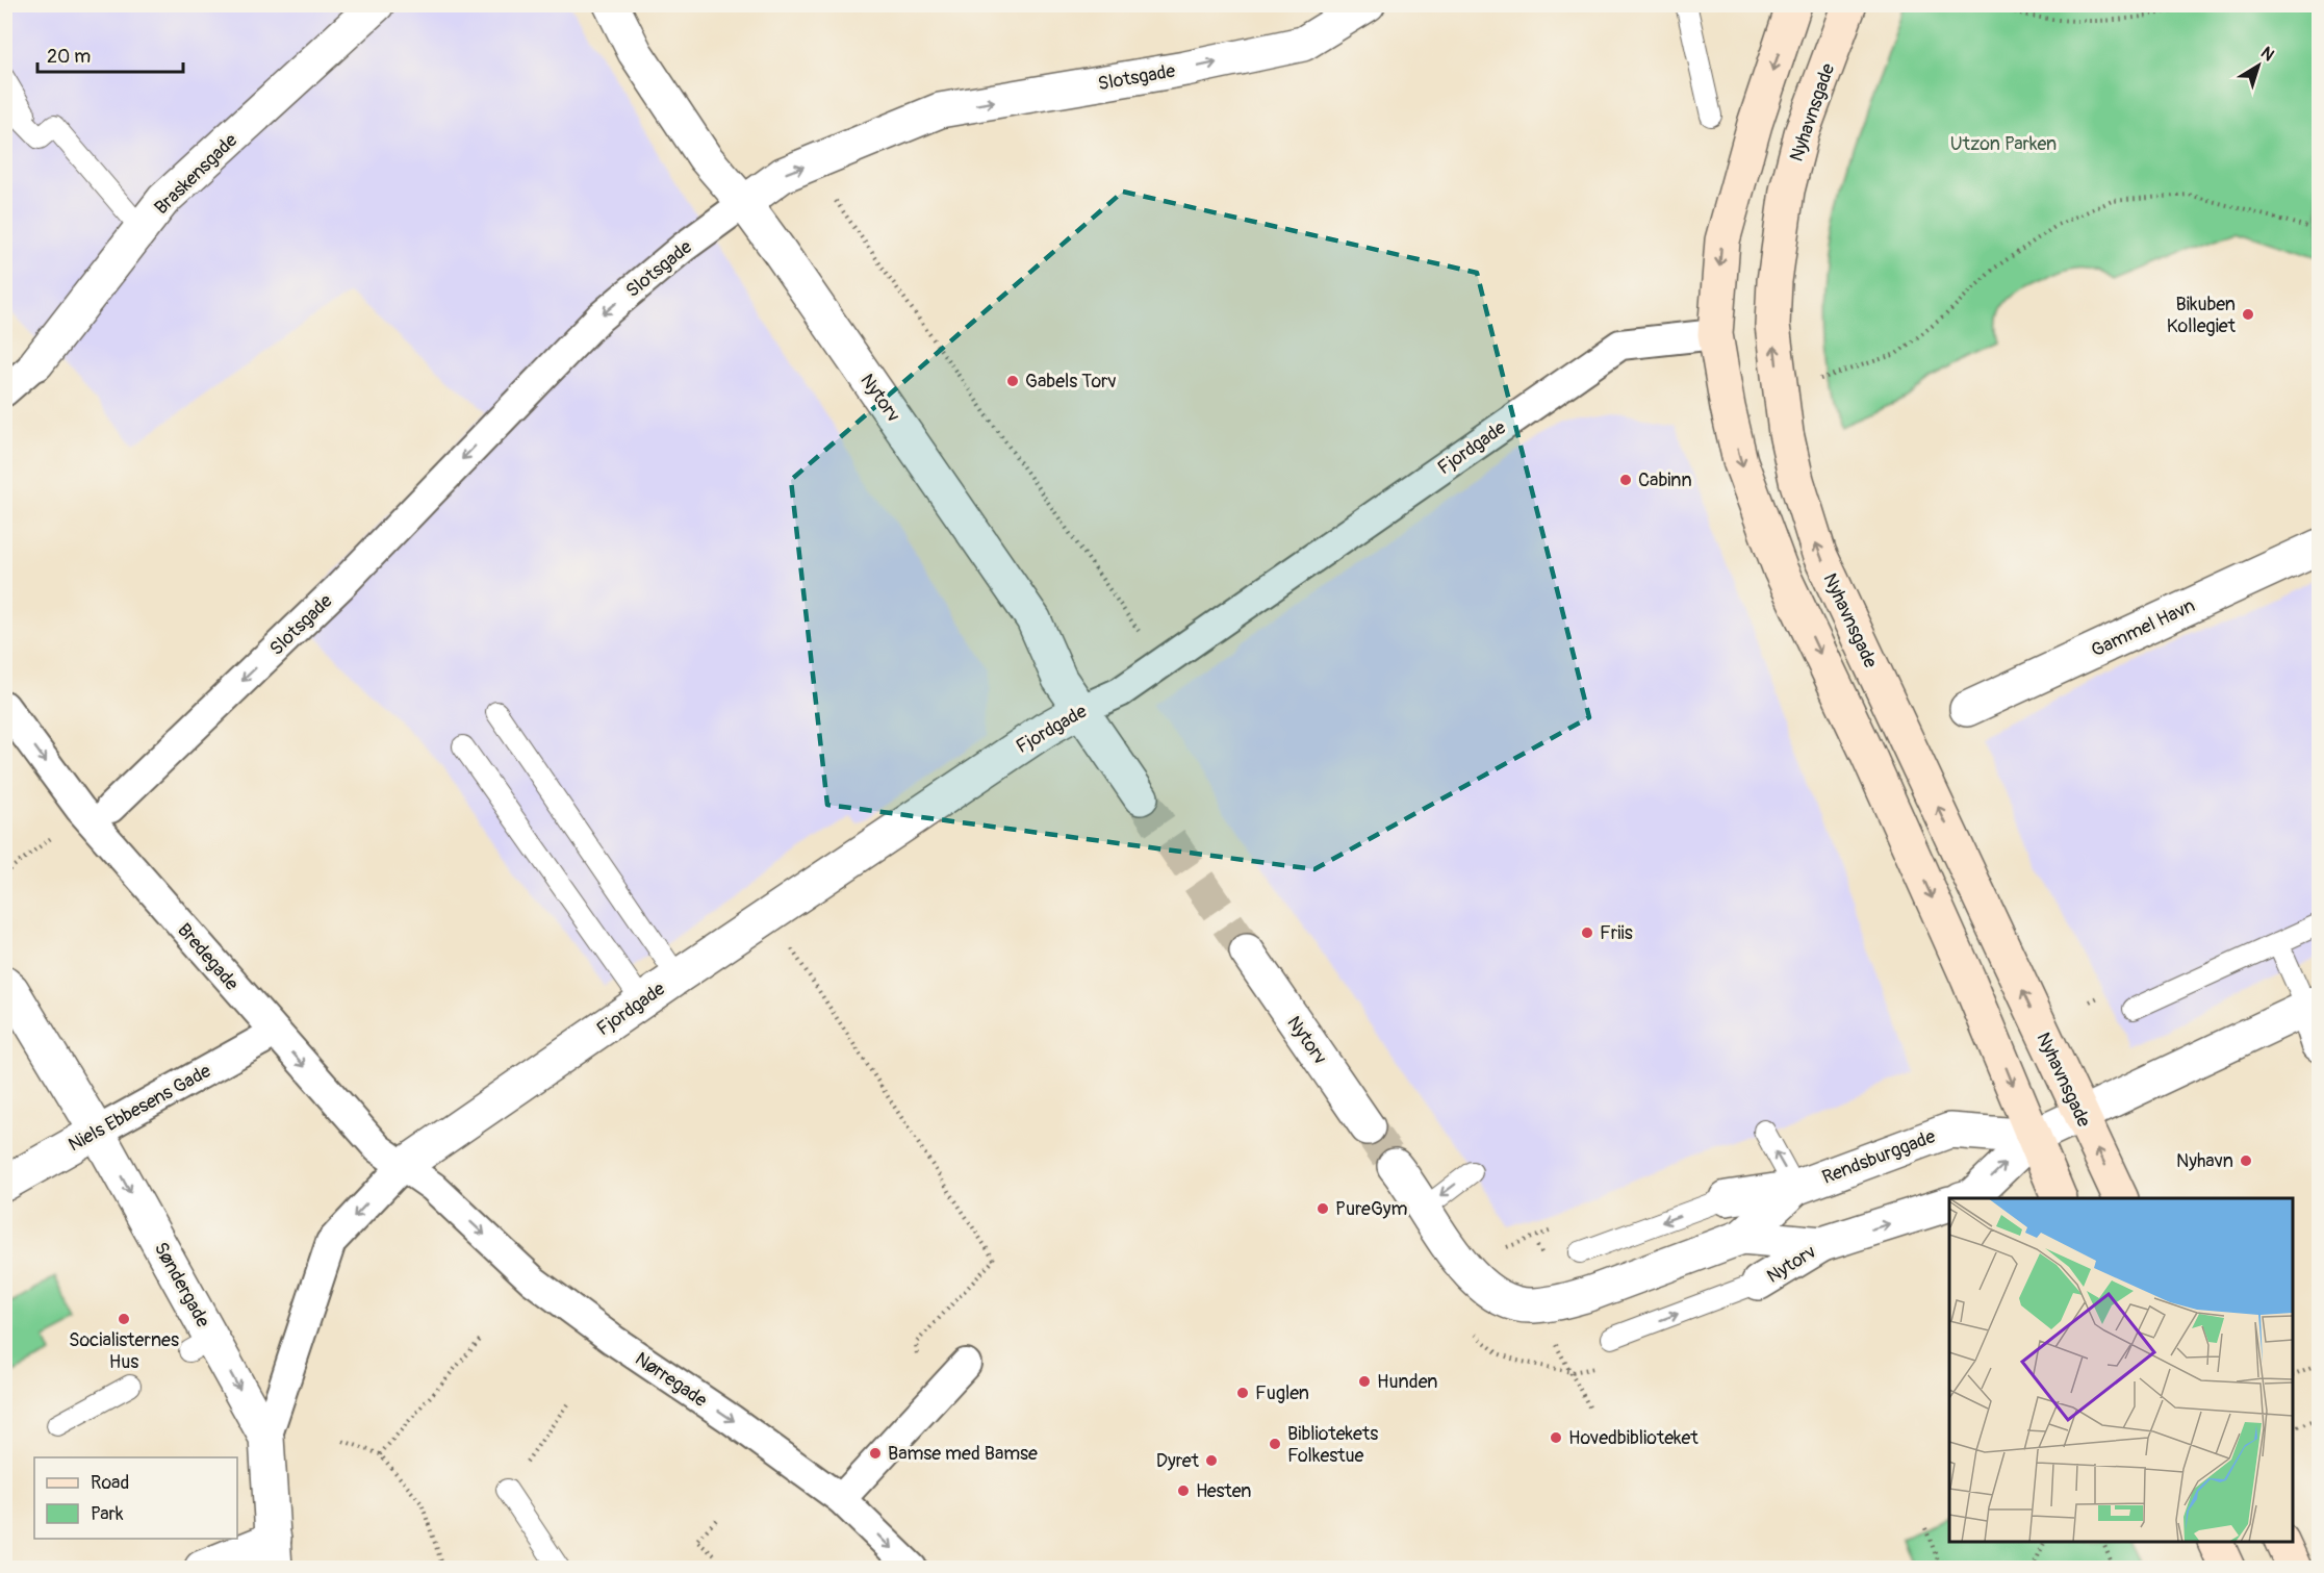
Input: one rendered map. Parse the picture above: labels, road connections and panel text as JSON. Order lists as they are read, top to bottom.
{
  "streets": {
    "main road": ["Nyhavnsgade"],
    "street": [
      "Slotsgade",
      "Braskensgade",
      "Nytorv",
      "Fjordgade",
      "Gammel Havn",
      "Bredegade",
      "Niels Ebbesens Gade",
      "Rendsburggade",
      "Søndergade",
      "Nørregade"
    ]
  },
  "crossings": [
    ["Slotsgade", "Nytorv"],
    ["Nytorv", "Fjordgade"],
    ["Nytorv", "Rendsburggade"],
    ["Fjordgade", "Bredegade"],
    ["Fjordgade", "Søndergade"],
    ["Bredegade", "Niels Ebbesens Gade"],
    ["Bredegade", "Søndergade"],
    ["Bredegade", "Nørregade"],
    ["Niels Ebbesens Gade", "Søndergade"]
  ],
  "one_way": ["Bredegade", "Søndergade", "Nørregade"],
  "parks": ["Utzon Parken"],
  "places": [
    "Bikuben Kollegiet",
    "Gabels Torv",
    "Cabinn",
    "Friis",
    "Nyhavn",
    "PureGym",
    "Socialisternes Hus",
    "Hunden",
    "Fuglen",
    "Hovedbiblioteket",
    "Bibliotekets Folkestue",
    "Bamse med Bamse",
    "Dyret",
    "Hesten"
  ],
  "legend": ["Road", "Park"],
  "scale_bar": "20 m",
  "north": "top right"
}
